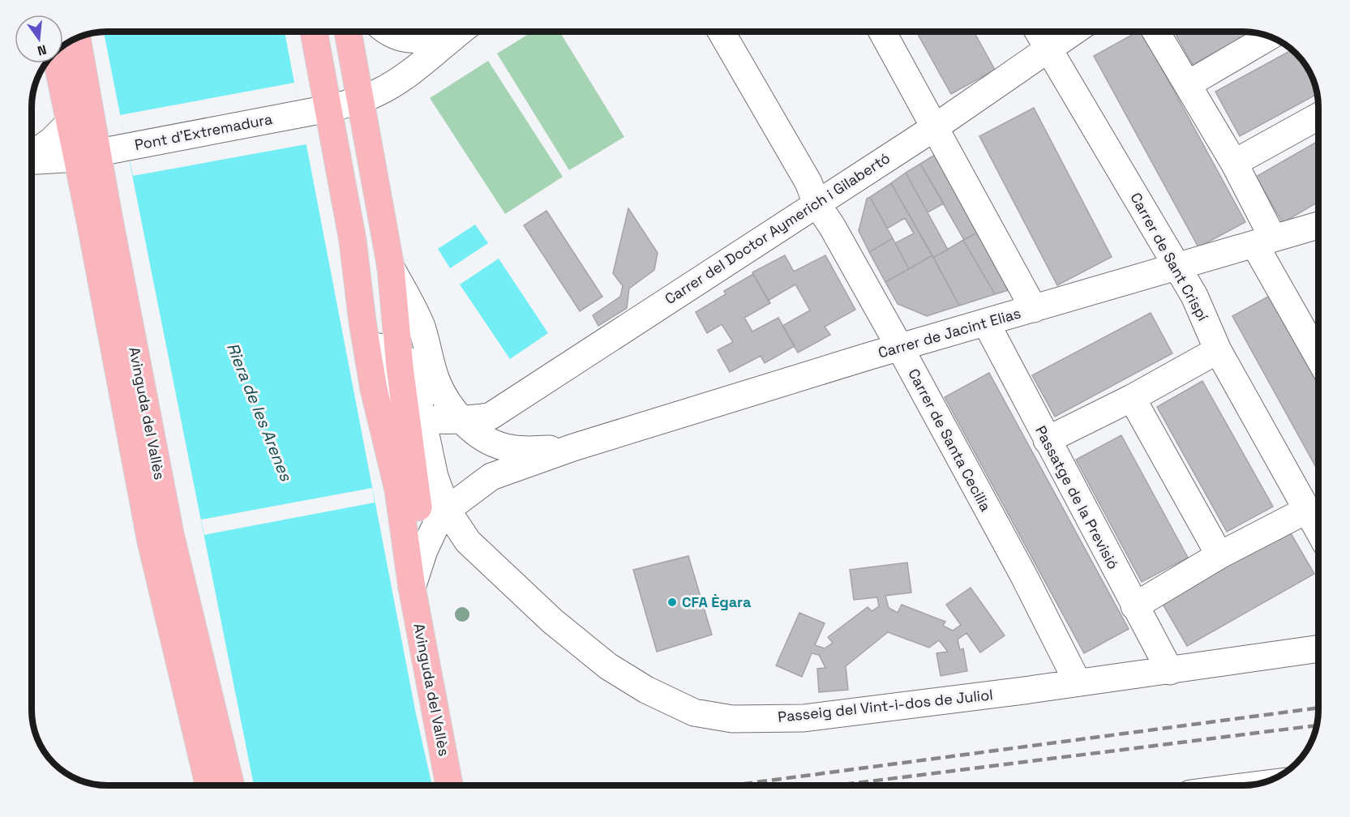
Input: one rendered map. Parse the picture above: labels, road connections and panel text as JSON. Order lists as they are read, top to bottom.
{
  "streets": {
    "main road": ["Avinguda del Vallès"],
    "street": [
      "Pont d'Extremadura",
      "Carrer del Doctor Aymerich i Gilabertó",
      "Carrer de Sant Crispí",
      "Carrer de Jacint Elias",
      "Carrer de Santa Cecilia",
      "Passatge de la Previsió",
      "Passeig del Vint-i-dos de Juliol"
    ]
  },
  "crossings": [
    ["Pont d'Extremadura", "Avinguda del Vallès"],
    ["Carrer del Doctor Aymerich i Gilabertó", "Carrer de Sant Crispí"],
    ["Carrer del Doctor Aymerich i Gilabertó", "Carrer de Jacint Elias"],
    ["Carrer del Doctor Aymerich i Gilabertó", "Carrer de Santa Cecilia"],
    ["Carrer de Sant Crispí", "Carrer de Jacint Elias"],
    ["Carrer de Jacint Elias", "Avinguda del Vallès"],
    ["Carrer de Jacint Elias", "Carrer de Santa Cecilia"],
    ["Carrer de Jacint Elias", "Passatge de la Previsió"],
    ["Carrer de Jacint Elias", "Passeig del Vint-i-dos de Juliol"],
    ["Avinguda del Vallès", "Passeig del Vint-i-dos de Juliol"],
    ["Carrer de Santa Cecilia", "Passeig del Vint-i-dos de Juliol"],
    ["Passatge de la Previsió", "Passeig del Vint-i-dos de Juliol"]
  ],
  "water": ["Riera de les Arenes"],
  "places": ["CFA Ègara"],
  "north": "bottom"
}
